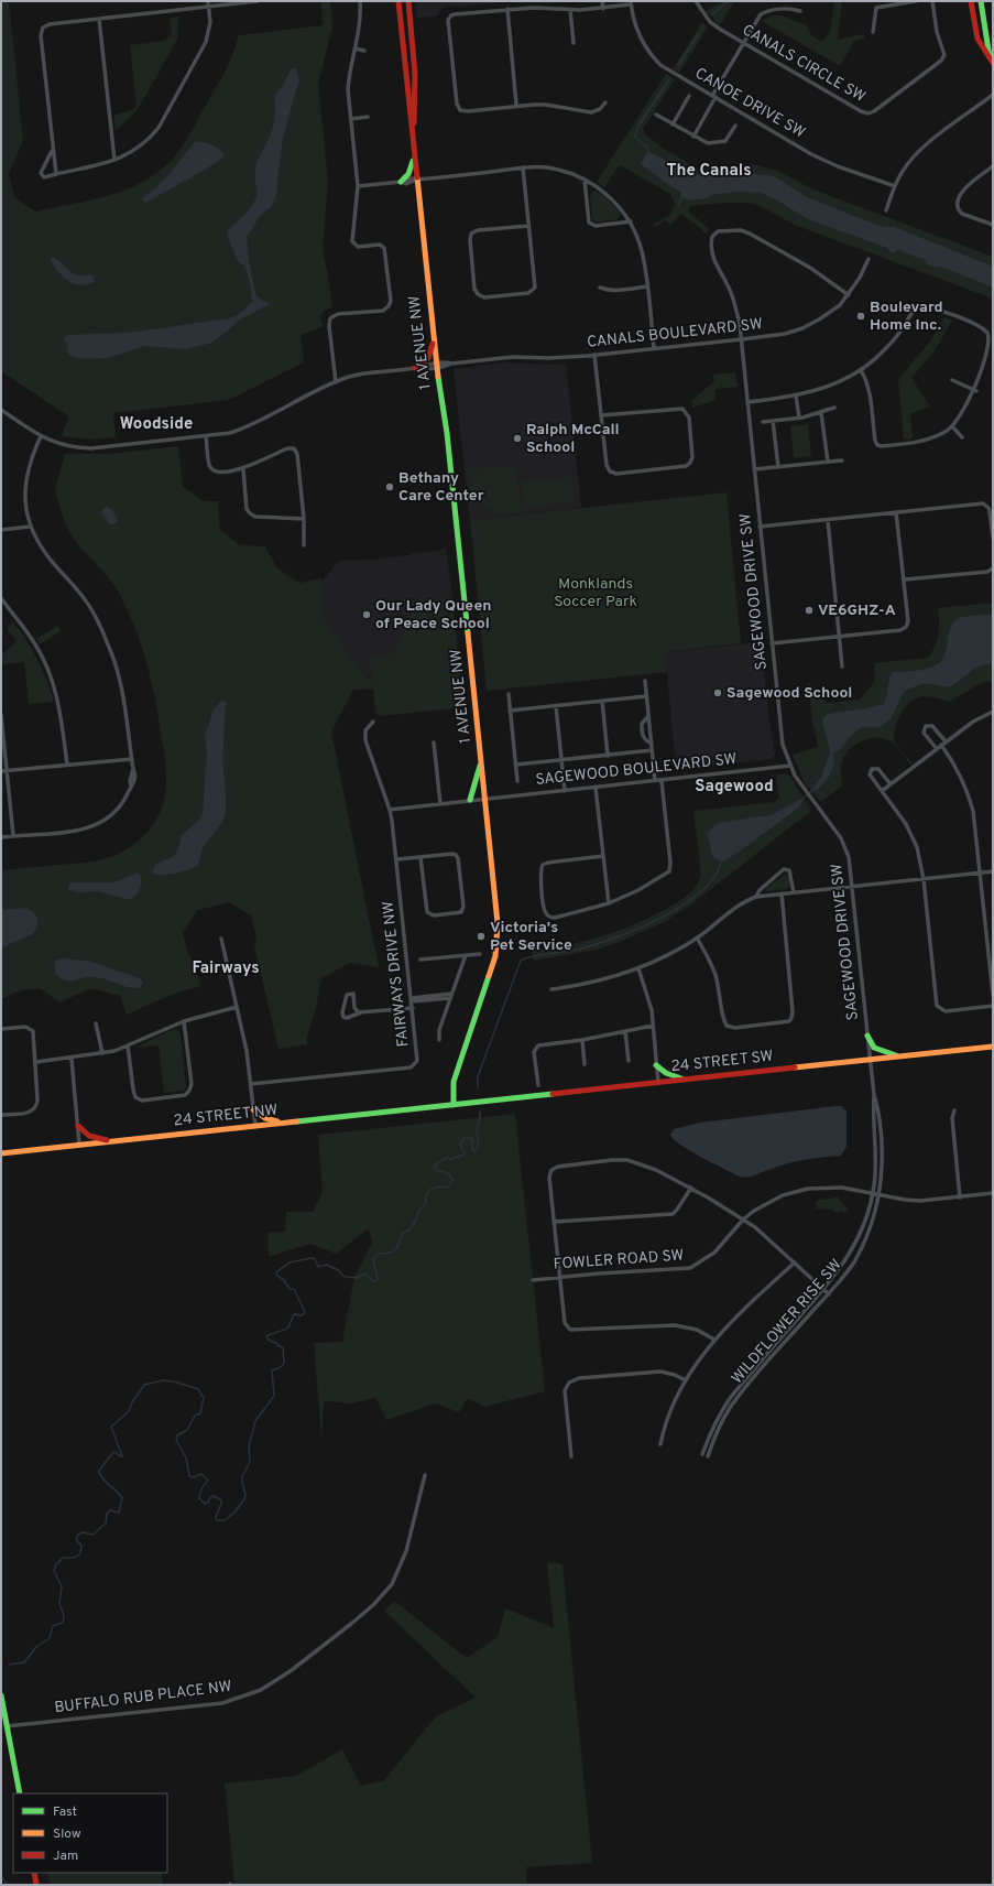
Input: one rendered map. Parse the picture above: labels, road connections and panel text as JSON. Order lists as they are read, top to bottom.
{
  "streets": {
    "street": [
      "CANALS CIRCLE SW",
      "CANOE DRIVE SW",
      "CANALS BOULEVARD SW",
      "1 AVENUE NW",
      "SAGEWOOD DRIVE SW",
      "SAGEWOOD BOULEVARD SW",
      "FAIRWAYS DRIVE NW",
      "24 STREET SW",
      "24 STREET NW",
      "FOWLER ROAD SW",
      "WILDFLOWER RISE SW",
      "BUFFALO RUB PLACE NW"
    ]
  },
  "crossings": [
    ["CANALS BOULEVARD SW", "1 AVENUE NW"],
    ["CANALS BOULEVARD SW", "SAGEWOOD DRIVE SW"],
    ["1 AVENUE NW", "SAGEWOOD BOULEVARD SW"],
    ["1 AVENUE NW", "24 STREET SW"],
    ["1 AVENUE NW", "24 STREET NW"],
    ["SAGEWOOD DRIVE SW", "SAGEWOOD BOULEVARD SW"],
    ["SAGEWOOD DRIVE SW", "24 STREET SW"],
    ["SAGEWOOD DRIVE SW", "WILDFLOWER RISE SW"],
    ["24 STREET SW", "24 STREET NW"],
    ["24 STREET SW", "WILDFLOWER RISE SW"],
    ["FOWLER ROAD SW", "WILDFLOWER RISE SW"]
  ],
  "districts": [
    "The Canals",
    "Woodside",
    "Sagewood",
    "Fairways"
  ],
  "parks": ["Monklands Soccer Park"],
  "places": [
    "Boulevard Home Inc.",
    "Ralph McCall School",
    "Bethany Care Center",
    "VE6GHZ-A",
    "Our Lady Queen of Peace School",
    "Sagewood School",
    "Victoria's Pet Service"
  ],
  "legend": ["Fast", "Slow", "Jam"]
}
